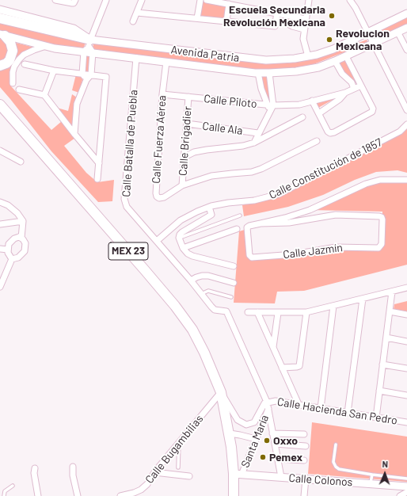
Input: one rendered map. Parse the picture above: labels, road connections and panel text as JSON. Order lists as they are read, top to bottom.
{
  "streets": {
    "highway": ["MEX 23"],
    "street": [
      "Avenida Patria",
      "Calle Piloto",
      "Calle Ala",
      "Calle Fuerza Aérea",
      "Calle Brigadier",
      "Calle Batalla de Puebla",
      "Calle Constitución de 1857",
      "Calle Jazmín",
      "Calle Hacienda San Pedro",
      "Santa María",
      "Calle Bugambilias",
      "Calle Colonos"
    ]
  },
  "crossings": [
    ["Avenida Patria", "Calle Fuerza Aérea"],
    ["Avenida Patria", "Calle Batalla de Puebla"],
    ["Calle Piloto", "Calle Fuerza Aérea"],
    ["Calle Piloto", "Calle Brigadier"],
    ["Calle Ala", "Calle Brigadier"],
    ["Calle Fuerza Aérea", "Calle Brigadier"],
    ["Calle Batalla de Puebla", "Calle Constitución de 1857"],
    ["Calle Batalla de Puebla", "Calle Hacienda San Pedro"],
    ["MEX 23", "Santa María"],
    ["MEX 23", "Calle Bugambilias"],
    ["MEX 23", "Calle Colonos"],
    ["Santa María", "Calle Colonos"]
  ],
  "places": [
    "Escuela Secundaria Revolución Mexicana",
    "Revolucion Mexicana",
    "Oxxo",
    "Pemex"
  ],
  "north": "top"
}
